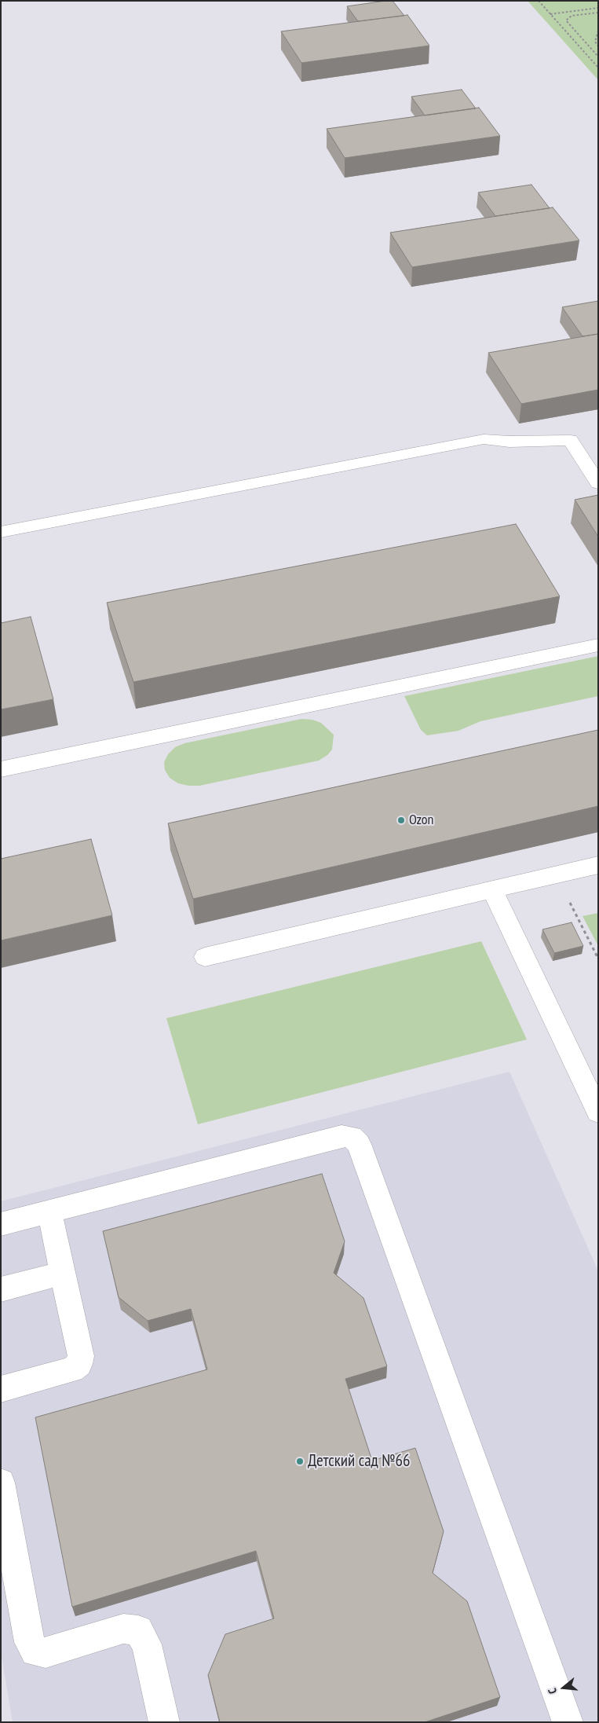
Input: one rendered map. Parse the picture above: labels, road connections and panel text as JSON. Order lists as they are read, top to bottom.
{
  "places": ["Ozon", "Детский сад №66"],
  "north": "left"
}
